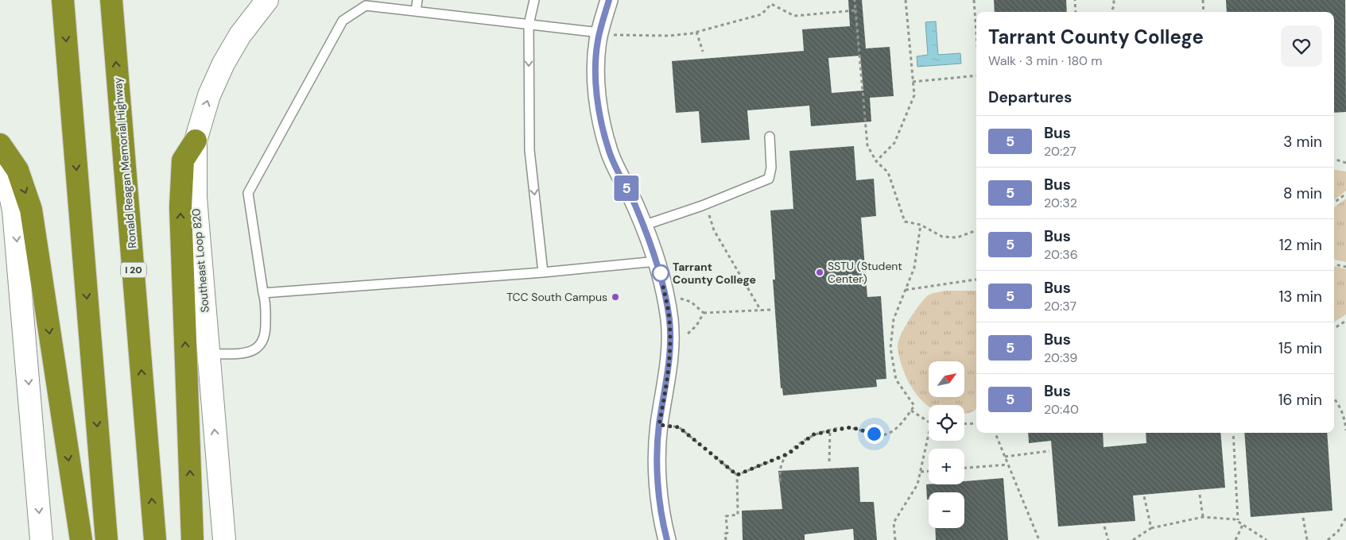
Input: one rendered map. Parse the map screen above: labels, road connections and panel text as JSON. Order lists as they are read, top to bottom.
{
  "streets": {
    "highway": ["Ronald Reagan Memorial Highway", "I 20"],
    "main road": ["Southeast Loop 820"]
  },
  "places": ["SSTU (Student Center)", "Tarrant County College", "TCC South Campus"],
  "lines": ["bus line 5"],
  "north": "top right",
  "page": {
    "on_map": "5",
    "heading": [
      ["Tarrant County College", "Walk · 3 min · 180 m"],
      "Departures"
    ],
    "list": [
      {
        "mark": "5",
        "name": "Bus",
        "note": "20:27",
        "value": "3 min"
      },
      {
        "mark": "5",
        "name": "Bus",
        "note": "20:32",
        "value": "8 min"
      },
      {
        "mark": "5",
        "name": "Bus",
        "note": "20:36",
        "value": "12 min"
      },
      {
        "mark": "5",
        "name": "Bus",
        "note": "20:37",
        "value": "13 min"
      },
      {
        "mark": "5",
        "name": "Bus",
        "note": "20:39",
        "value": "15 min"
      },
      {
        "mark": "5",
        "name": "Bus",
        "note": "20:40",
        "value": "16 min"
      }
    ],
    "map_buttons": ["+", "−"]
  }
}
